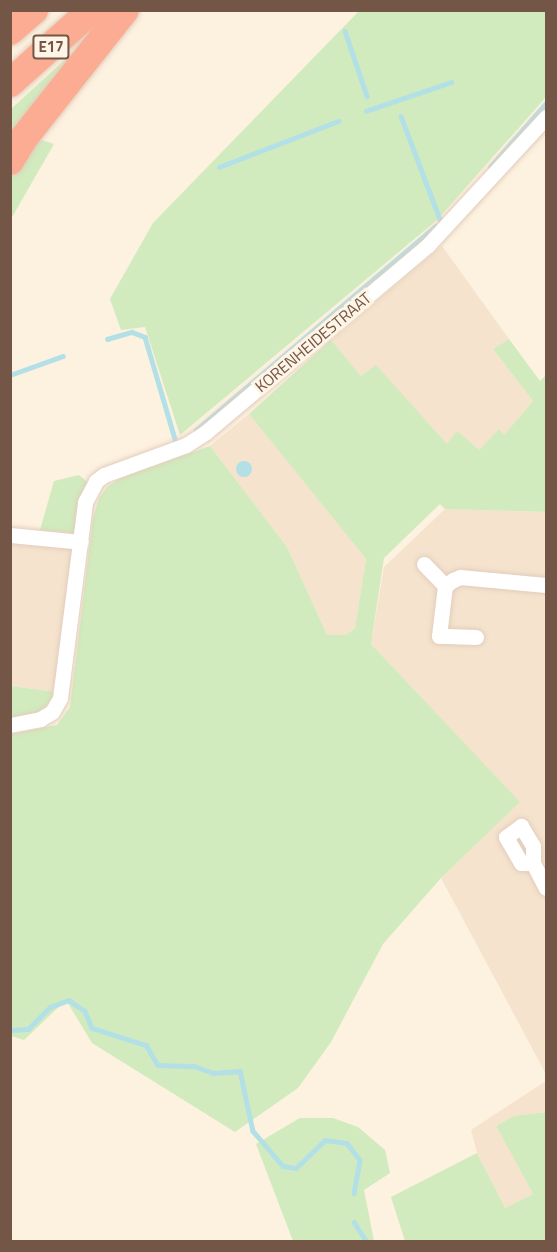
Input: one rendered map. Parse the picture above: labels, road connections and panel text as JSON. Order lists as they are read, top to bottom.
{
  "streets": {
    "highway": ["E17"],
    "street": ["KORENHEIDESTRAAT"]
  }
}
